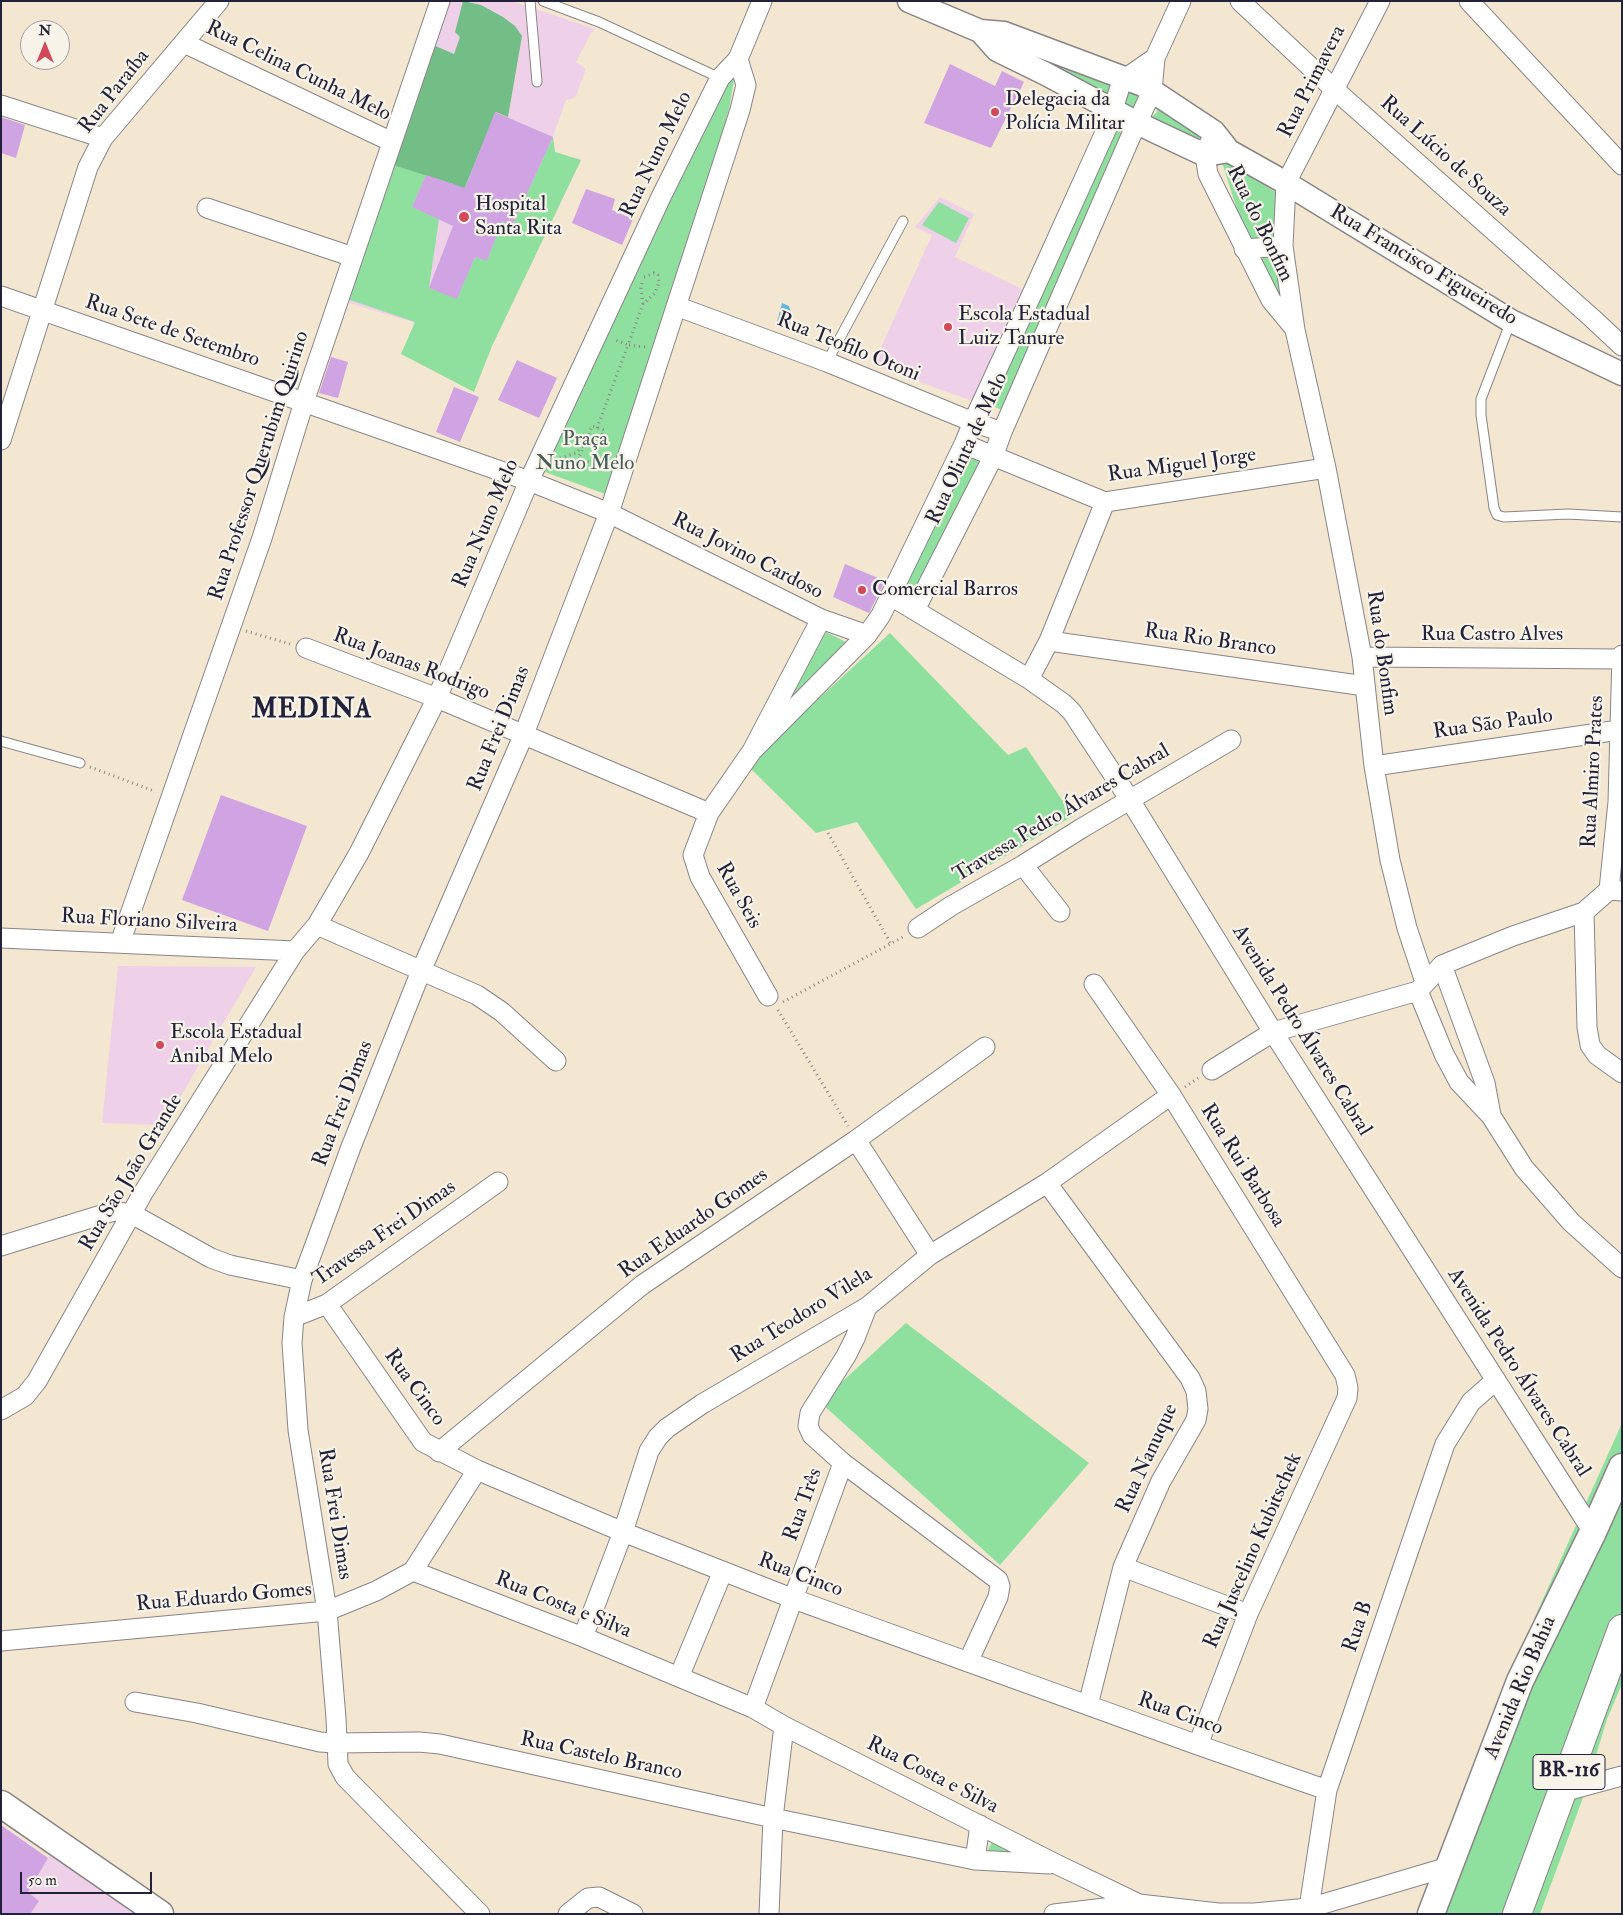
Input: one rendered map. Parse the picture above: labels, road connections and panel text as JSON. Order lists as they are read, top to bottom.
{
  "streets": {
    "highway": ["BR-116"],
    "main road": ["Avenida Rio Bahia"],
    "street": [
      "Rua Celina Cunha Melo",
      "Rua Primavera",
      "Rua Paraíba",
      "Rua Nuno Melo",
      "Rua Lúcio de Souza",
      "Rua do Bonfim",
      "Rua Francisco Figueiredo",
      "Rua Sete de Setembro",
      "Rua Teofilo Otoni",
      "Rua Olinta de Melo",
      "Rua Professor Querubim Quirino",
      "Rua Miguel Jorge",
      "Rua Jovino Cardoso",
      "Rua Castro Alves",
      "Rua Rio Branco",
      "Rua Joanas Rodrigo",
      "Rua São Paulo",
      "Rua Frei Dimas",
      "Rua Almiro Prates",
      "Travessa Pedro Álvares Cabral",
      "Rua Seis",
      "Rua Floriano Silveira",
      "Avenida Pedro Álvares Cabral",
      "Rua Rui Barbosa",
      "Rua São João Grande",
      "Rua Eduardo Gomes",
      "Travessa Frei Dimas",
      "Rua Teodoro Vilela",
      "Rua Cinco",
      "Rua Nanuque",
      "Rua Três",
      "Rua Juscelino Kubitschek",
      "Rua Costa e Silva",
      "Rua B",
      "Rua Castelo Branco"
    ]
  },
  "crossings": [
    ["Rua Celina Cunha Melo", "Rua Paraíba"],
    ["Rua Celina Cunha Melo", "Rua Professor Querubim Quirino"],
    ["Rua Primavera", "Rua Lúcio de Souza"],
    ["Rua Primavera", "Rua do Bonfim"],
    ["Rua Primavera", "Rua Francisco Figueiredo"],
    ["Rua Paraíba", "Rua Sete de Setembro"],
    ["Rua Nuno Melo", "Rua Sete de Setembro"],
    ["Rua Nuno Melo", "Rua Joanas Rodrigo"],
    ["Rua Nuno Melo", "Rua Floriano Silveira"],
    ["Rua Nuno Melo", "Rua São João Grande"],
    ["Rua do Bonfim", "Rua Francisco Figueiredo"],
    ["Rua do Bonfim", "Rua Miguel Jorge"],
    ["Rua do Bonfim", "Rua Castro Alves"],
    ["Rua do Bonfim", "Rua Rio Branco"],
    ["Rua do Bonfim", "Rua São Paulo"],
    ["Rua Francisco Figueiredo", "Rua Olinta de Melo"],
    ["Rua Sete de Setembro", "Rua Professor Querubim Quirino"],
    ["Rua Sete de Setembro", "Rua Jovino Cardoso"],
    ["Rua Sete de Setembro", "Rua Frei Dimas"],
    ["Rua Teofilo Otoni", "Rua Olinta de Melo"],
    ["Rua Olinta de Melo", "Rua Miguel Jorge"],
    ["Rua Olinta de Melo", "Rua Jovino Cardoso"],
    ["Rua Olinta de Melo", "Rua Joanas Rodrigo"],
    ["Rua Olinta de Melo", "Rua Seis"],
    ["Rua Olinta de Melo", "Avenida Pedro Álvares Cabral"],
    ["Rua Professor Querubim Quirino", "Rua Joanas Rodrigo"],
    ["Rua Professor Querubim Quirino", "Rua Floriano Silveira"],
    ["Rua Jovino Cardoso", "Rua Frei Dimas"],
    ["Rua Castro Alves", "Rua Almiro Prates"],
    ["Rua Joanas Rodrigo", "Rua Frei Dimas"],
    ["Rua Joanas Rodrigo", "Rua Seis"],
    ["Rua São Paulo", "Rua Almiro Prates"],
    ["Rua Frei Dimas", "Rua Eduardo Gomes"],
    ["Rua Frei Dimas", "Travessa Frei Dimas"],
    ["Rua Frei Dimas", "Rua Castelo Branco"],
    ["Travessa Pedro Álvares Cabral", "Avenida Pedro Álvares Cabral"],
    ["Rua Floriano Silveira", "Rua São João Grande"],
    ["Avenida Pedro Álvares Cabral", "Rua B"],
    ["Avenida Pedro Álvares Cabral", "Avenida Rio Bahia"],
    ["Rua Rui Barbosa", "Rua Teodoro Vilela"],
    ["Rua Rui Barbosa", "Rua Juscelino Kubitschek"],
    ["Rua Eduardo Gomes", "Rua Cinco"],
    ["Rua Eduardo Gomes", "Rua Costa e Silva"],
    ["Travessa Frei Dimas", "Rua Cinco"],
    ["Rua Teodoro Vilela", "Rua Cinco"],
    ["Rua Teodoro Vilela", "Rua Nanuque"],
    ["Rua Teodoro Vilela", "Rua Três"],
    ["Rua Teodoro Vilela", "Rua Costa e Silva"],
    ["Rua Cinco", "Rua Nanuque"],
    ["Rua Cinco", "Rua Três"],
    ["Rua Cinco", "Rua Juscelino Kubitschek"],
    ["Rua Cinco", "Rua B"],
    ["Rua Três", "Rua Costa e Silva"],
    ["Rua Costa e Silva", "Rua B"],
    ["Rua Costa e Silva", "Avenida Rio Bahia"],
    ["Rua Costa e Silva", "Rua Castelo Branco"]
  ],
  "districts": ["MEDINA"],
  "parks": ["Praça Nuno Melo"],
  "places": [
    "Delegacia da Polícia Militar",
    "Hospital Santa Rita",
    "Escola Estadual Luiz Tanure",
    "Comercial Barros",
    "Escola Estadual Anibal Melo"
  ],
  "scale_bar": "50 m",
  "north": "top"
}
